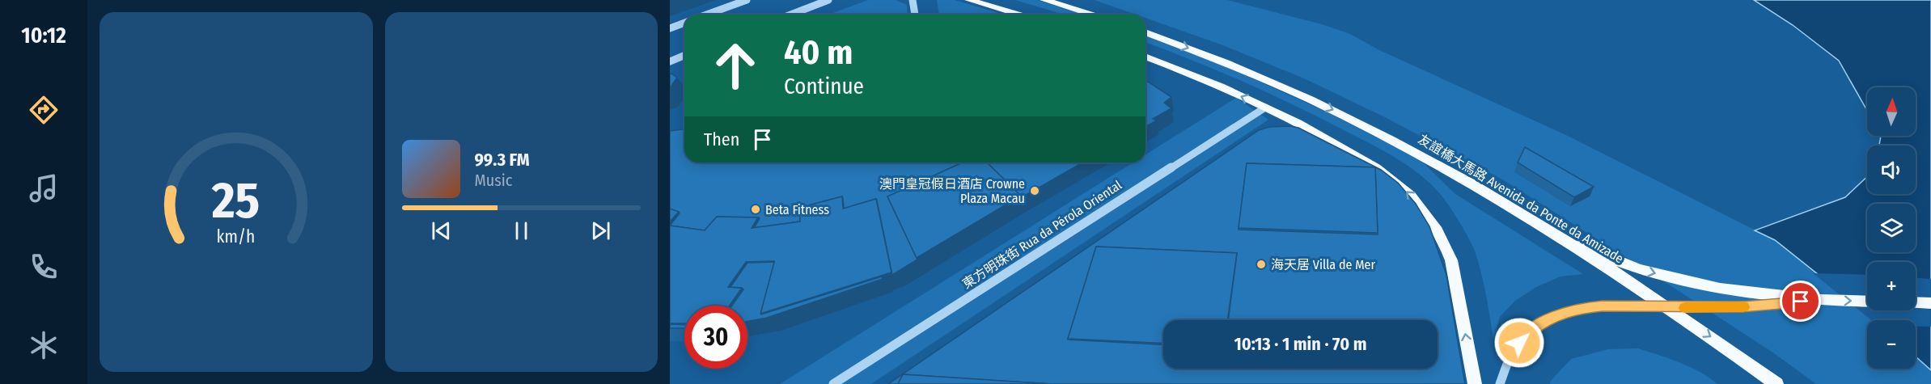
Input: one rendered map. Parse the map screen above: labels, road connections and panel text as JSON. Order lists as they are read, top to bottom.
{
  "streets": {
    "main road": ["友誼橋大馬路 Avenida da Ponte da Amizade"],
    "street": ["東方明珠街 Rua da Pérola Oriental"]
  },
  "places": ["澳門皇冠假日酒店 Crowne Plaza Macau", "Beta Fitness", "海天居 Villa de Mer"],
  "north": "top",
  "page": {
    "tabs": "10:12",
    "turn": ["40 m", "Continue"],
    "map_buttons": ["+", "−"],
    "then": "Then",
    "song": ["99.3 FM", "Music"],
    "limit": "30",
    "trip": "10:13 · 1 min · 70 m",
    "gauge": ["25", "km/h"]
  }
}
